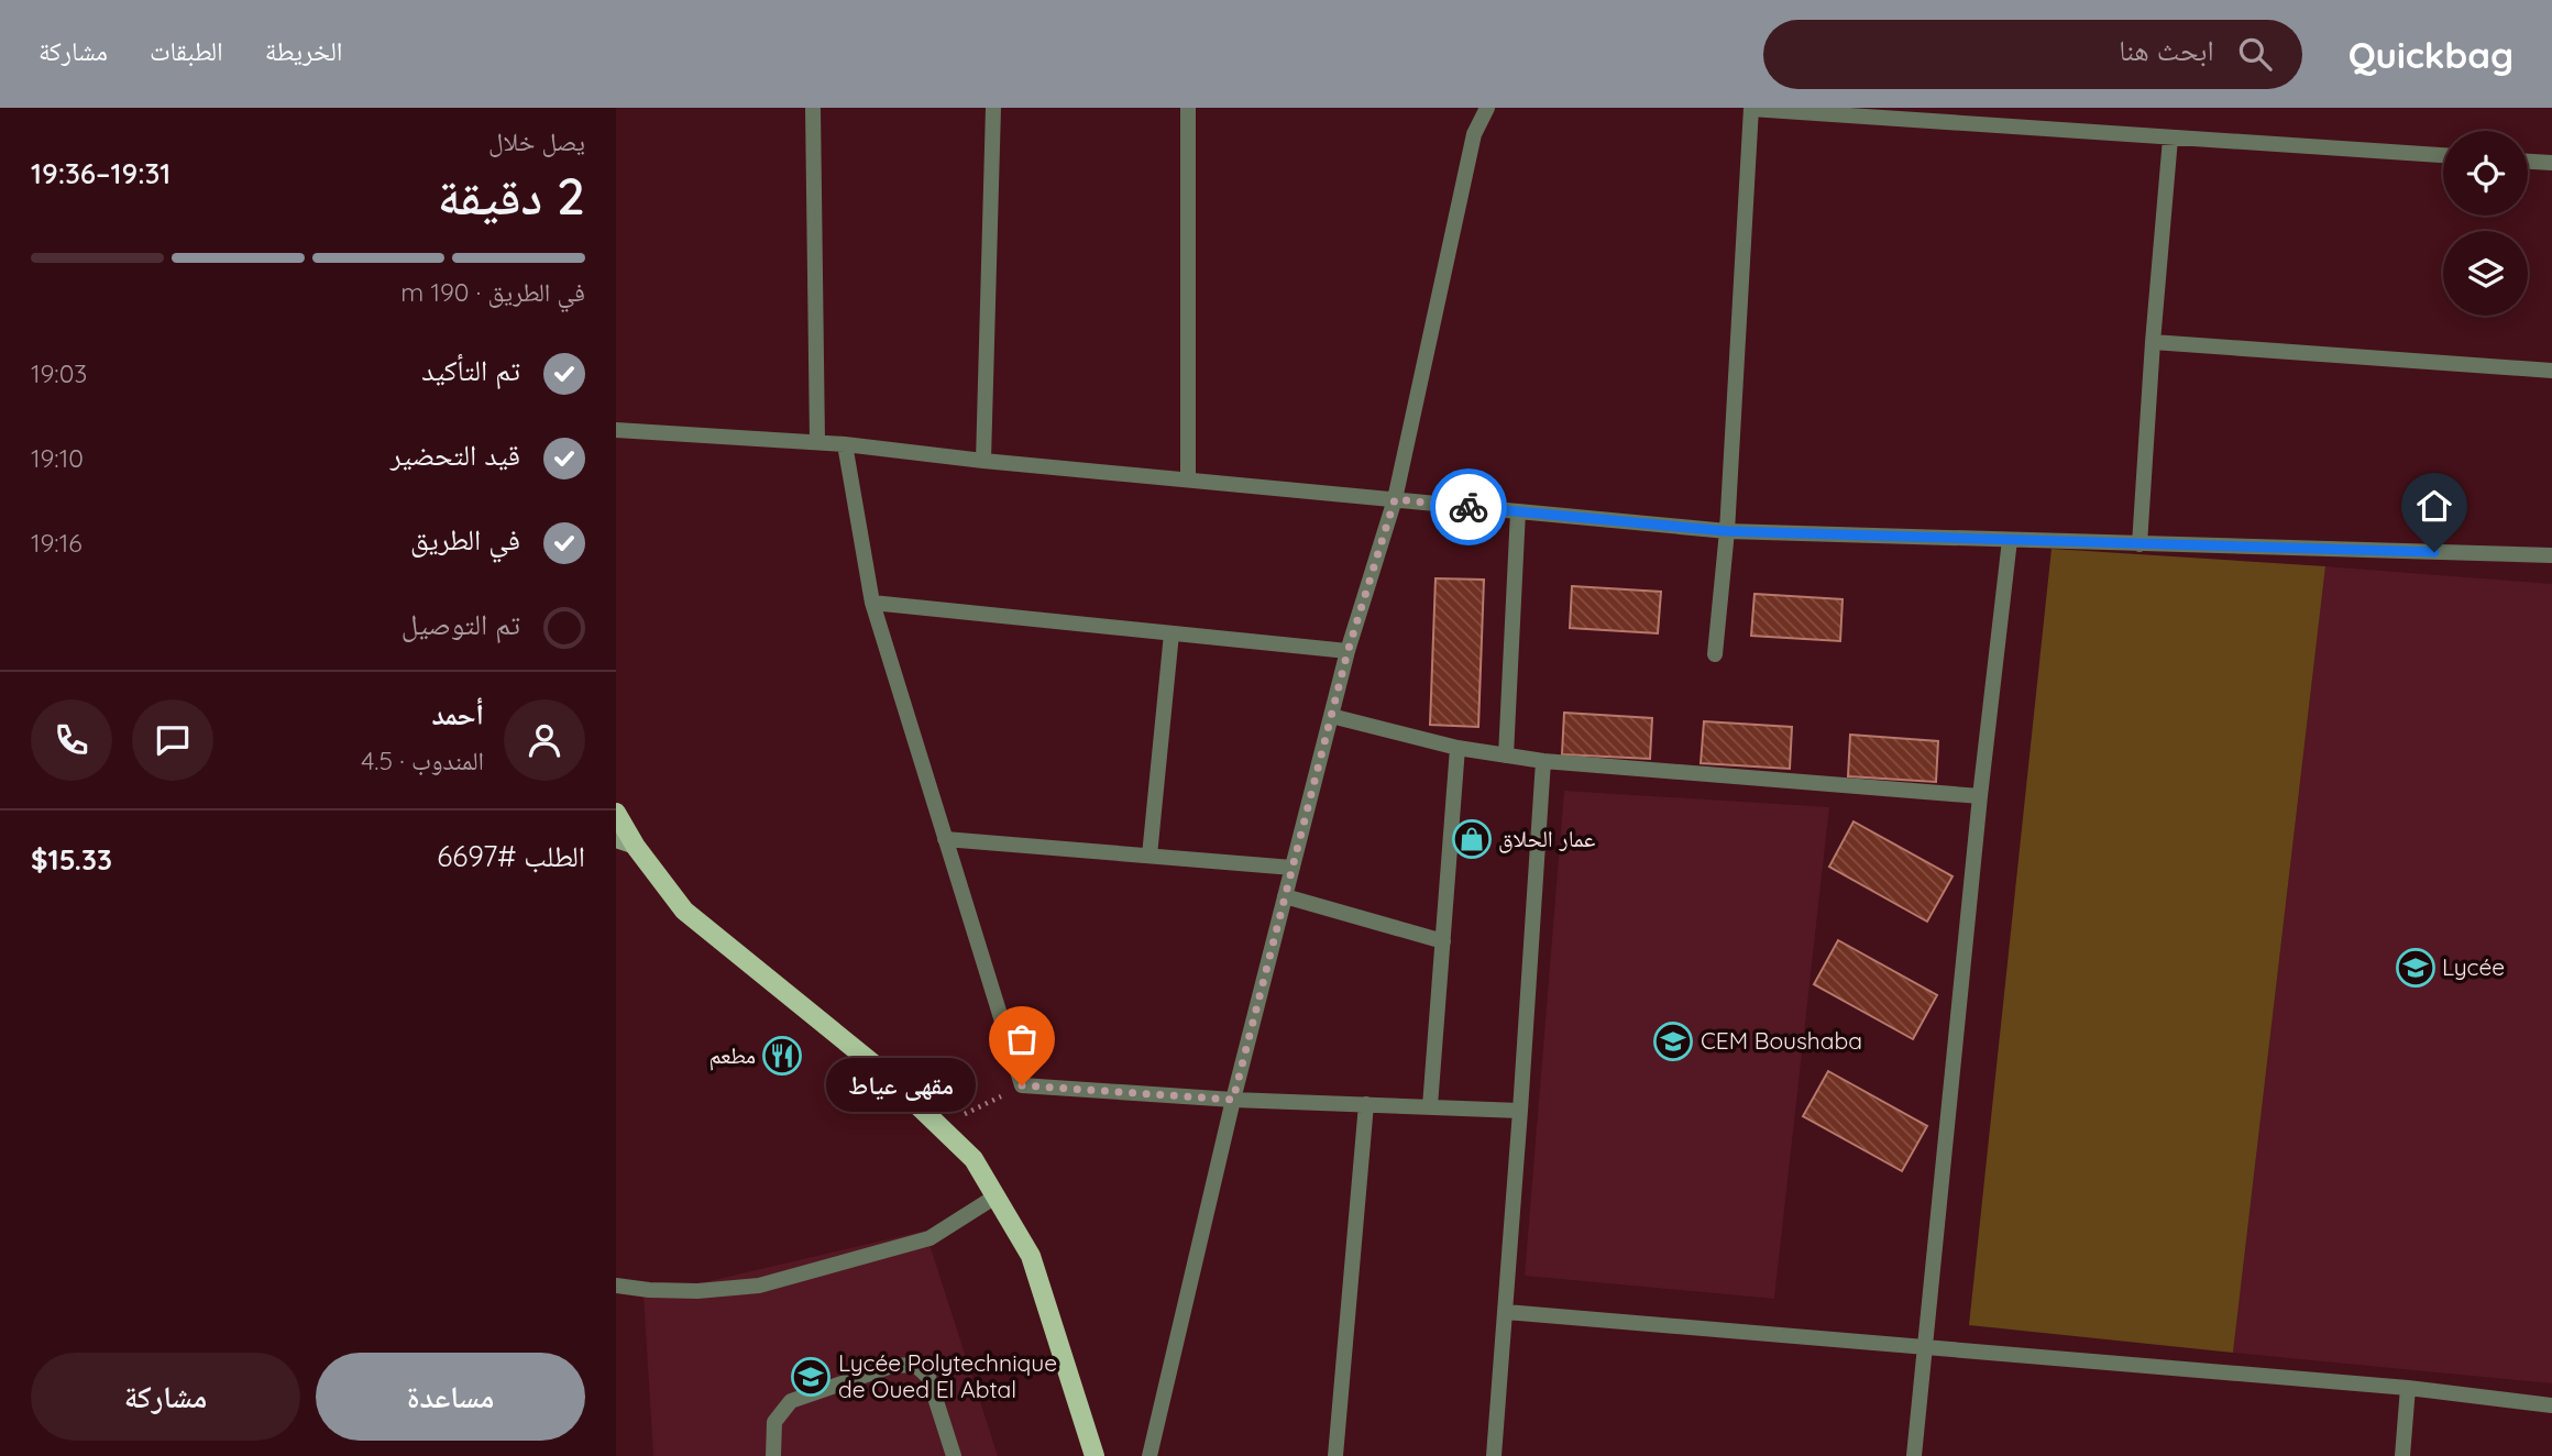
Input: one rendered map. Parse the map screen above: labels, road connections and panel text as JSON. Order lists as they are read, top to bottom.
{
  "places": {
    "shop": ["عمار الحلاق"],
    "school or university": ["Lycée", "CEM Boushaba", "Lycée Polytechnique de Oued El Abtal"],
    "restaurant": ["مطعم"],
    "other": ["مقهى عياط"]
  },
  "page": {
    "header": "Quickbag",
    "search": "ابحث هنا",
    "nav": ["الخريطة", "الطبقات", "مشاركة"],
    "heading": ["2 دقيقة", "يصل خلال", "19:31–19:36"],
    "panel": [
      "أحمد",
      "المندوب · 4.5",
      "الطلب #6697",
      "$15.33"
    ],
    "bar": "في الطريق · 190 m",
    "list": [
      ["تم التأكيد", "19:03"],
      ["قيد التحضير", "19:10"],
      ["في الطريق", "19:16"],
      "تم التوصيل"
    ],
    "bubble": "مقهى عياط",
    "buttons": ["مساعدة", "مشاركة"]
  }
}
